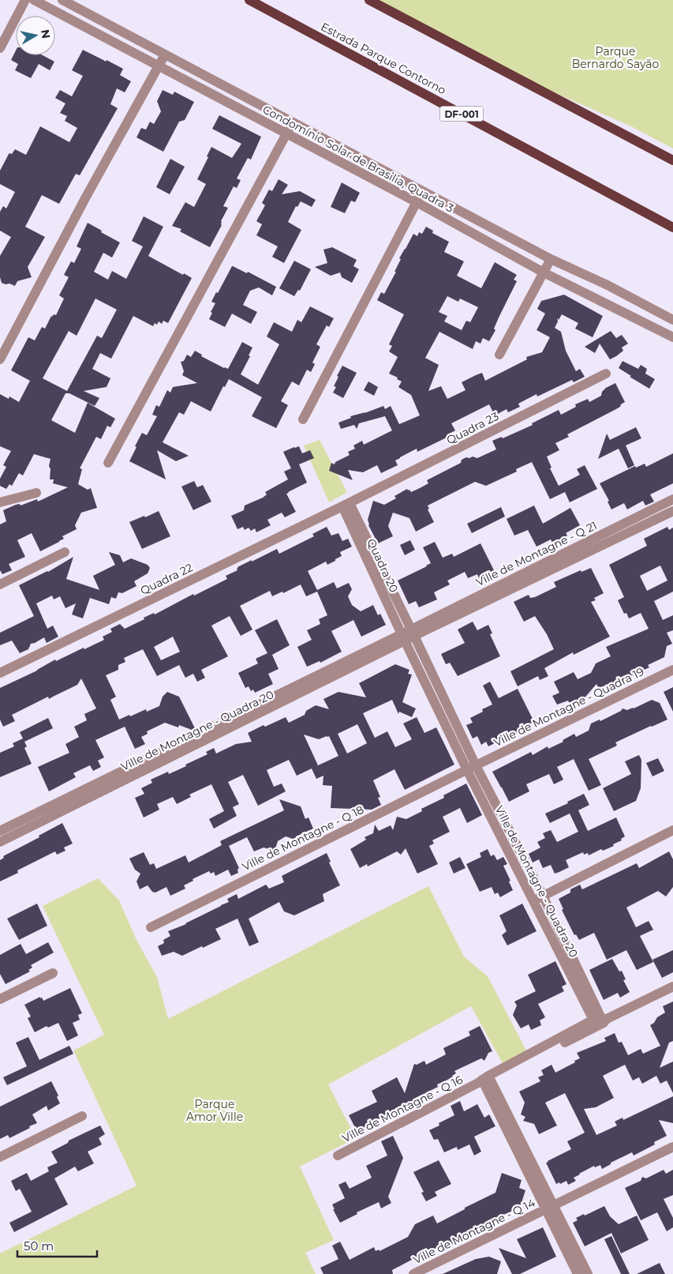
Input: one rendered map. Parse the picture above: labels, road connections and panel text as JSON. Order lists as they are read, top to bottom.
{
  "streets": {
    "main road": ["Estrada Parque Contorno", "DF-001"],
    "street": [
      "Condomínio Solar de Brasilia, Quadra 3",
      "Quadra 23",
      "Ville de Montagne - Q 21",
      "Quadra 20",
      "Quadra 22",
      "Ville de Montagne - Quadra 19",
      "Ville de Montagne - Quadra 20",
      "Ville de Montagne - Q 18",
      "Ville de Montagne - Q 16",
      "Ville de Montagne - Q 14"
    ]
  },
  "crossings": [
    ["Quadra 23", "Quadra 20"],
    ["Quadra 23", "Quadra 22"],
    ["Ville de Montagne - Q 21", "Quadra 20"],
    ["Ville de Montagne - Q 21", "Ville de Montagne - Quadra 20"],
    ["Quadra 20", "Quadra 22"],
    ["Quadra 20", "Ville de Montagne - Quadra 20"],
    ["Ville de Montagne - Quadra 19", "Ville de Montagne - Quadra 20"],
    ["Ville de Montagne - Quadra 19", "Ville de Montagne - Q 18"],
    ["Ville de Montagne - Quadra 20", "Ville de Montagne - Q 18"]
  ],
  "parks": ["Parque Bernardo Sayão", "Parque Amor Ville"],
  "scale_bar": "50 m",
  "north": "right"
}
